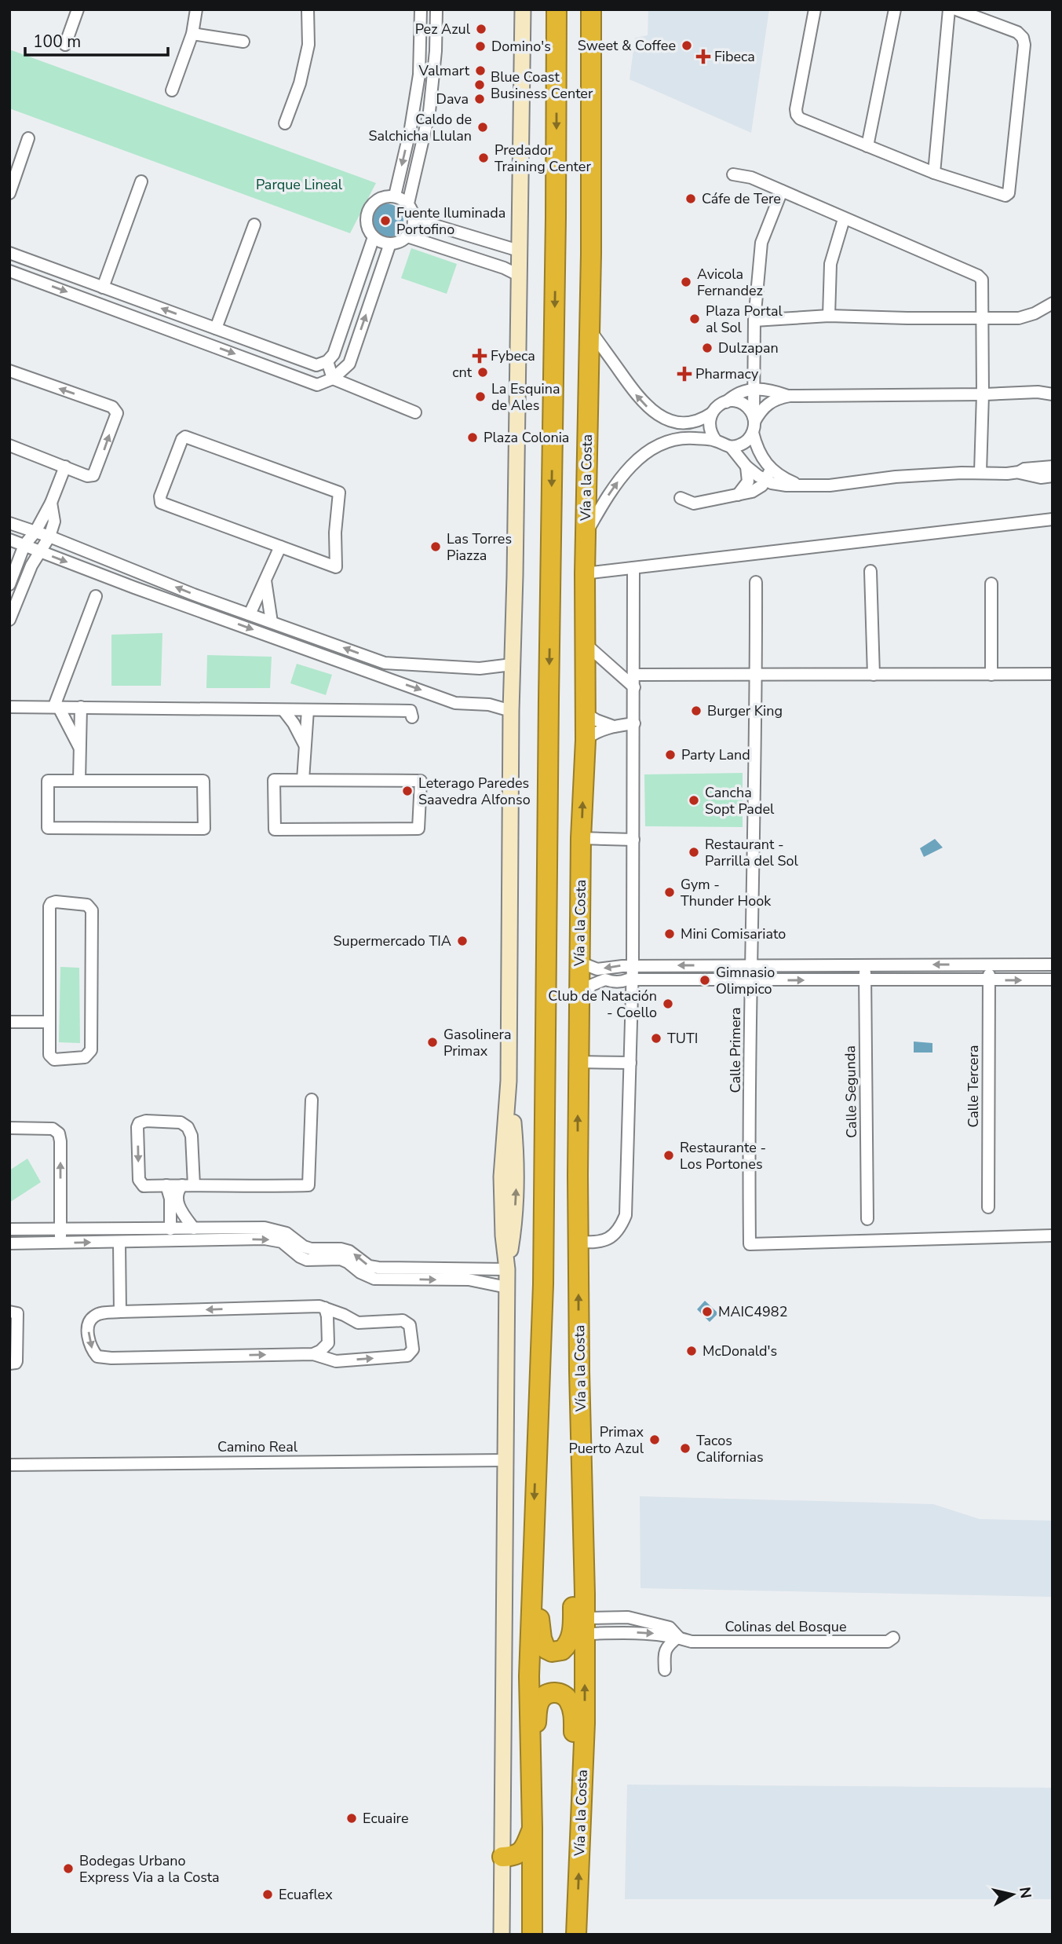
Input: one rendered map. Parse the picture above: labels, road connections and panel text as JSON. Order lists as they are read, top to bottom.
{
  "streets": {
    "highway": ["Vía a la Costa"],
    "street": [
      "Calle Primera",
      "Calle Tercera",
      "Calle Segunda",
      "Camino Real",
      "Colinas del Bosque"
    ]
  },
  "crossings": [
    ["Vía a la Costa", "Colinas del Bosque"]
  ],
  "parks": ["Parque Lineal"],
  "places": {
    "other": [
      "Pez Azul",
      "Sweet & Coffee",
      "Domino's",
      "Valmart",
      "Blue Coast Business Center",
      "Dava",
      "Caldo de Salchicha Llulan",
      "Predador Training Center",
      "Cáfe de Tere",
      "Fuente Iluminada Portofino",
      "Avicola Fernandez",
      "Plaza Portal al Sol",
      "Dulzapan",
      "cnt",
      "La Esquina de Ales",
      "Plaza Colonia",
      "Las Torres Piazza",
      "Burger King",
      "Party Land",
      "Leterago Paredes Saavedra Alfonso",
      "Cancha Sopt Padel",
      "Restaurant - Parrilla del Sol",
      "Gym - Thunder Hook",
      "Mini Comisariato",
      "Supermercado TIA",
      "Gimnasio Olimpico",
      "Club de Natación - Coello",
      "TUTI",
      "Gasolinera Primax",
      "Restaurante - Los Portones",
      "MAIC4982",
      "McDonald's",
      "Primax Puerto Azul",
      "Tacos Californias",
      "Ecuaire",
      "Bodegas Urbano Express Via a la Costa",
      "Ecuaflex"
    ],
    "health": ["Fibeca", "Fybeca", "Pharmacy"]
  },
  "scale_bar": "100 m",
  "north": "right"
}
